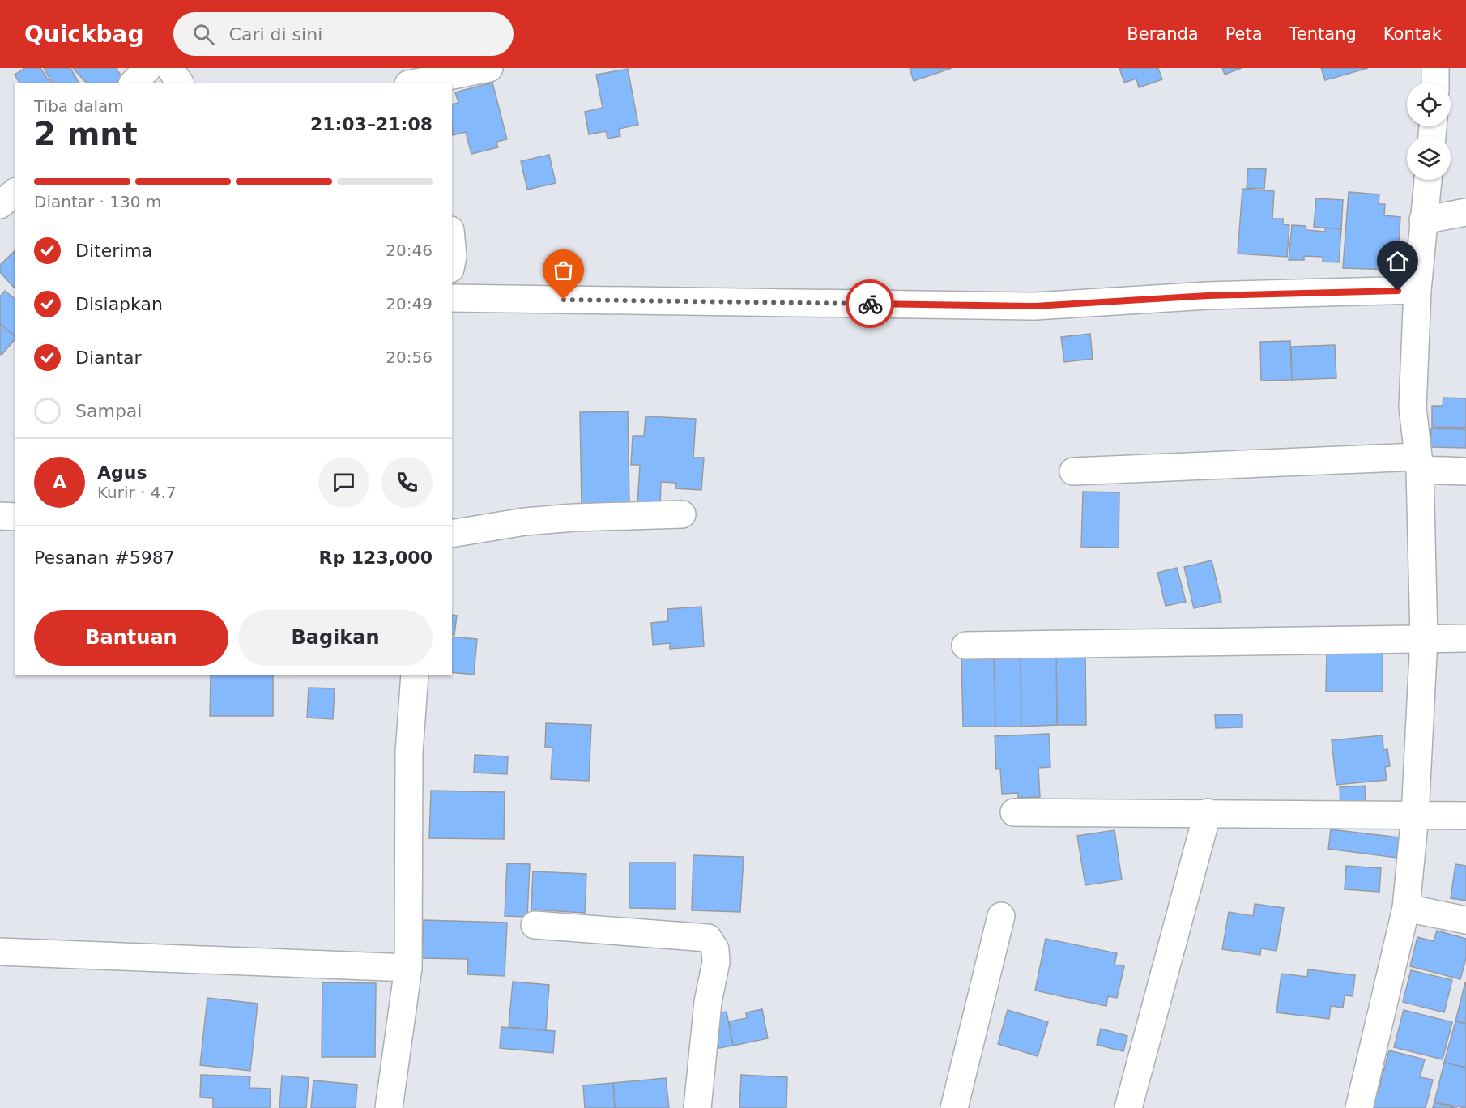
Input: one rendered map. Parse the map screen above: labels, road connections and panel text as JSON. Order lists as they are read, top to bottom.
{
  "page": {
    "header": "Quickbag",
    "search": "Cari di sini",
    "nav": [
      "Beranda",
      "Peta",
      "Tentang",
      "Kontak"
    ],
    "heading": ["2 mnt", "Tiba dalam", "21:03–21:08"],
    "panel": [
      "Agus",
      "Kurir · 4.7",
      "Pesanan #5987",
      "Rp 123,000"
    ],
    "bar": "Diantar · 130 m",
    "list": [
      ["Diterima", "20:46"],
      ["Disiapkan", "20:49"],
      ["Diantar", "20:56"],
      "Sampai"
    ],
    "round": "A",
    "buttons": ["Bantuan", "Bagikan"]
  }
}
